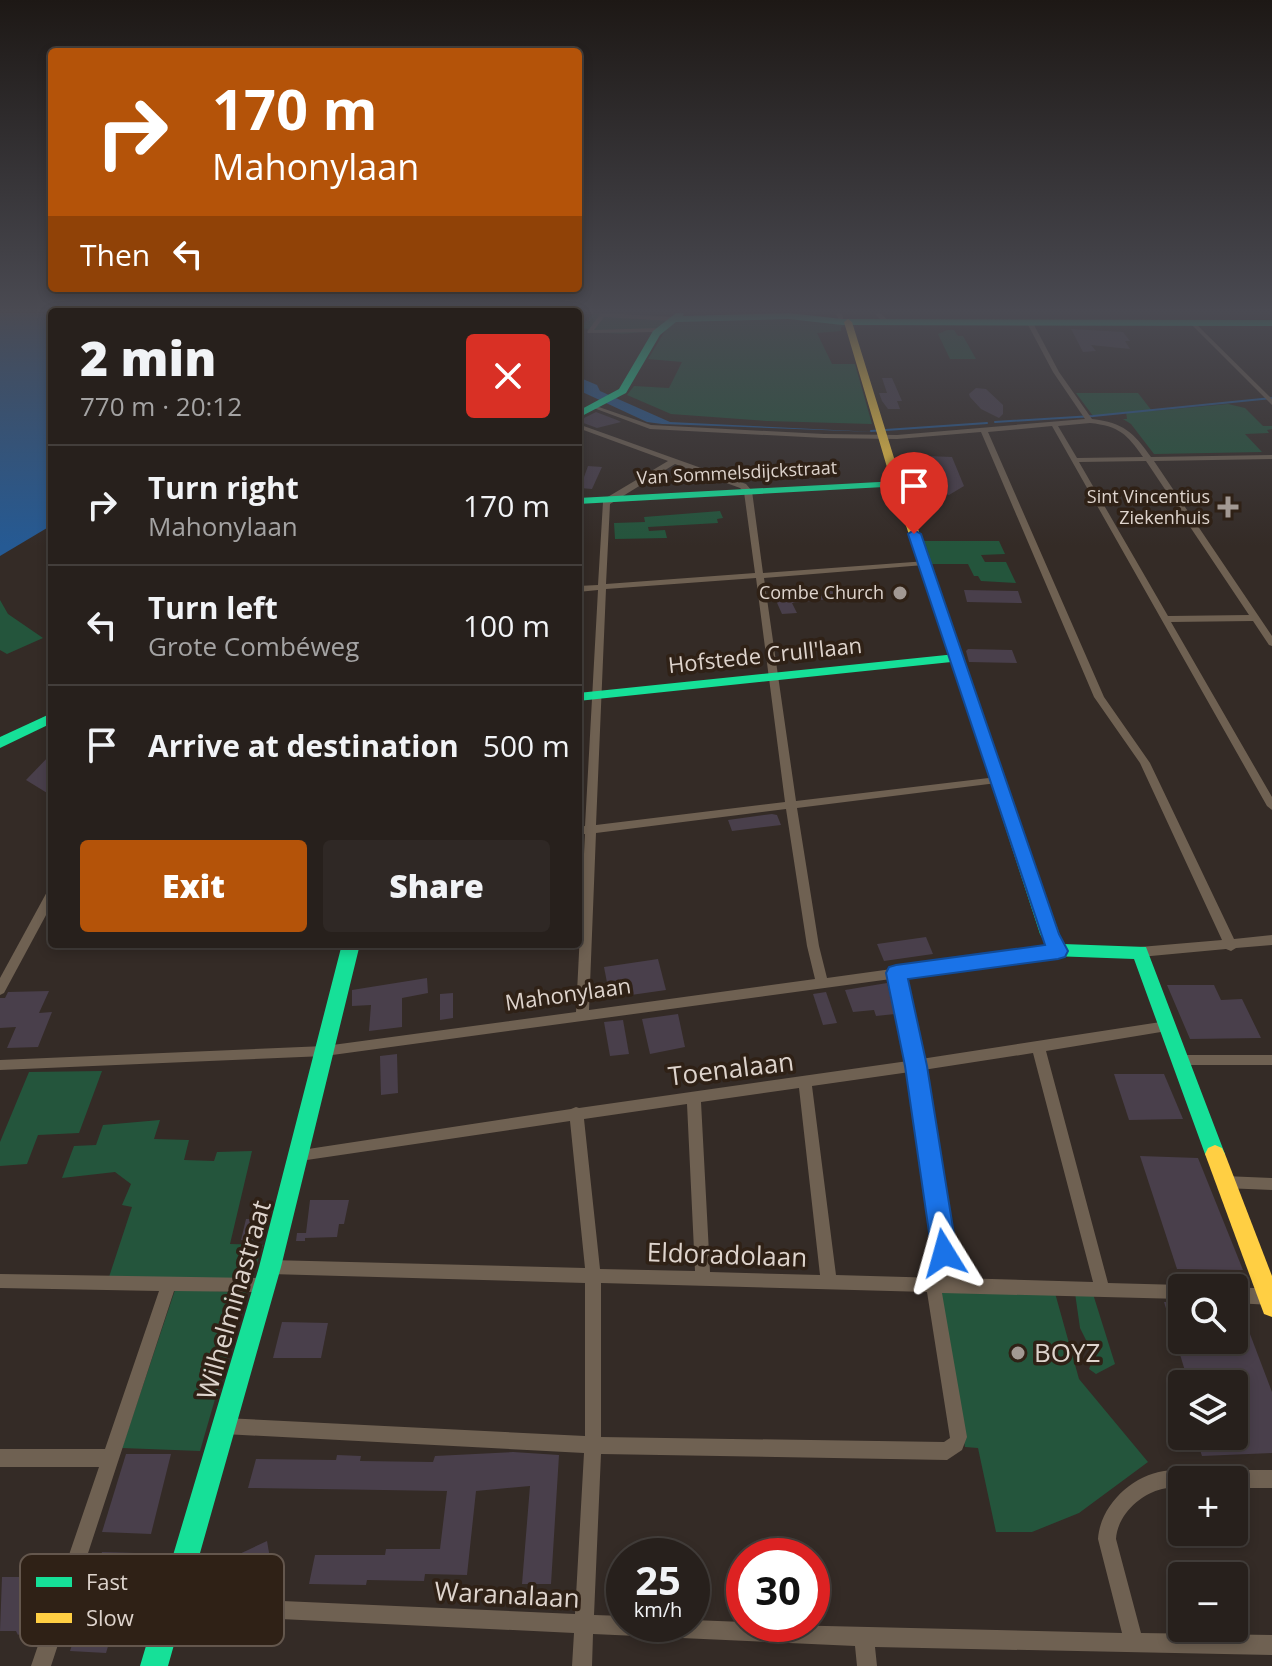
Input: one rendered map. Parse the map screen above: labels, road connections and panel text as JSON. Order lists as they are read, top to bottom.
{
  "streets": {
    "street": [
      "Van Sommelsdijckstraat",
      "Hofstede Crull'laan",
      "Mahonylaan",
      "Toenalaan",
      "Eldoradolaan",
      "Wilhelminastraat",
      "Waranalaan"
    ]
  },
  "crossings": [
    ["Mahonylaan", "Wilhelminastraat"],
    ["Toenalaan", "Wilhelminastraat"],
    ["Eldoradolaan", "Wilhelminastraat"]
  ],
  "places": {
    "health": ["Sint Vincentius Ziekenhuis"],
    "other": ["Combe Church", "BOYZ"]
  },
  "legend": ["Fast", "Slow"],
  "page": {
    "turn": ["170 m", "Mahonylaan"],
    "then": "Then",
    "heading": ["2 min", "770 m · 20:12"],
    "list": [
      {
        "name": "Turn right",
        "note": "Mahonylaan",
        "value": "170 m"
      },
      {
        "name": "Turn left",
        "note": "Grote Combéweg",
        "value": "100 m"
      },
      {
        "name": "Arrive at destination",
        "value": "500 m"
      }
    ],
    "buttons": ["Exit", "Share"],
    "map_buttons": ["+", "−"],
    "speed": "25 km/h",
    "limit": "30"
  }
}
